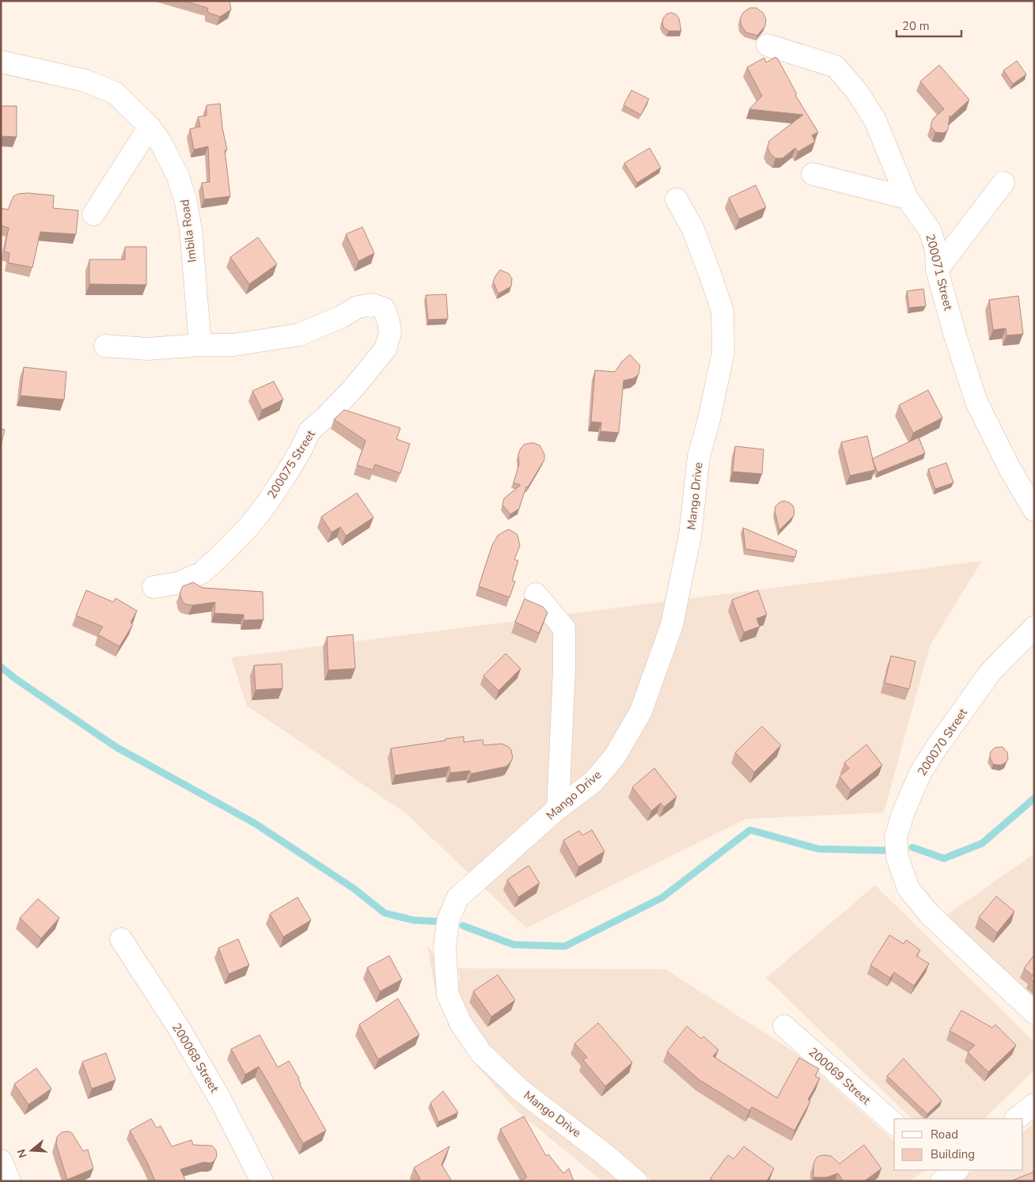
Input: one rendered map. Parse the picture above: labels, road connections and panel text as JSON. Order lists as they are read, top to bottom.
{
  "streets": {
    "street": [
      "Imbila Road",
      "200071 Street",
      "200075 Street",
      "Mango Drive",
      "200070 Street",
      "200068 Street",
      "200069 Street"
    ]
  },
  "crossings": [
    ["Imbila Road", "200075 Street"]
  ],
  "legend": ["Road", "Building"],
  "scale_bar": "20 m",
  "north": "left"
}
